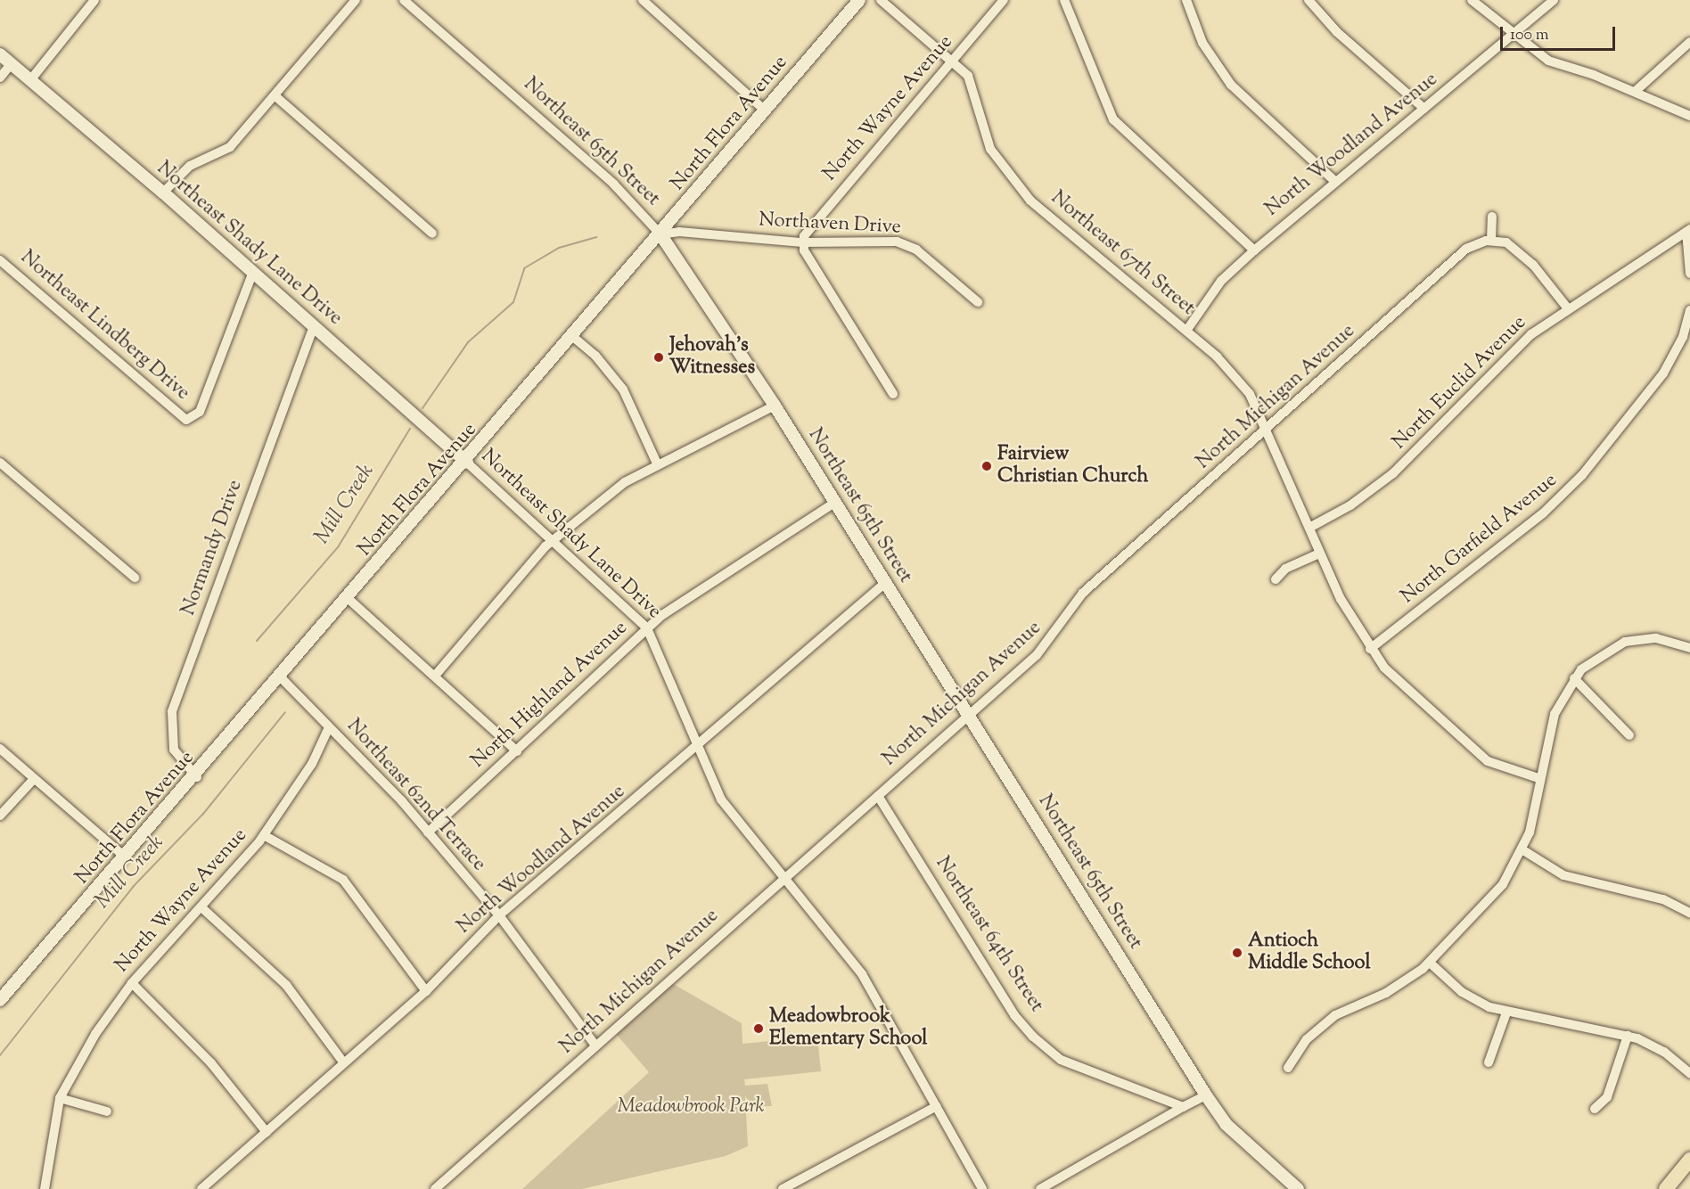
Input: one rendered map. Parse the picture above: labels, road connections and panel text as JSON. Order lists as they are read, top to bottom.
{
  "streets": {
    "street": [
      "North Wayne Avenue",
      "North Flora Avenue",
      "Northeast 65th Street",
      "North Woodland Avenue",
      "Northaven Drive",
      "Northeast Shady Lane Drive",
      "Northeast 67th Street",
      "Northeast Lindberg Drive",
      "North Euclid Avenue",
      "North Michigan Avenue",
      "North Garfield Avenue",
      "Normandy Drive",
      "North Highland Avenue",
      "Northeast 62nd Terrace",
      "Northeast 64th Street"
    ]
  },
  "crossings": [
    ["North Wayne Avenue", "Northaven Drive"],
    ["North Wayne Avenue", "Northeast 67th Street"],
    ["North Wayne Avenue", "Northeast 62nd Terrace"],
    ["North Flora Avenue", "Northeast 65th Street"],
    ["North Flora Avenue", "Northaven Drive"],
    ["North Flora Avenue", "Northeast Shady Lane Drive"],
    ["North Flora Avenue", "Normandy Drive"],
    ["North Flora Avenue", "Northeast 62nd Terrace"],
    ["Northeast 65th Street", "North Woodland Avenue"],
    ["Northeast 65th Street", "Northaven Drive"],
    ["Northeast 65th Street", "North Michigan Avenue"],
    ["Northeast 65th Street", "North Highland Avenue"],
    ["North Woodland Avenue", "Northeast Shady Lane Drive"],
    ["North Woodland Avenue", "Northeast 67th Street"],
    ["North Woodland Avenue", "Northeast 62nd Terrace"],
    ["Northeast Shady Lane Drive", "Northeast Lindberg Drive"],
    ["Northeast Shady Lane Drive", "North Michigan Avenue"],
    ["Northeast Shady Lane Drive", "Normandy Drive"],
    ["Northeast Shady Lane Drive", "North Highland Avenue"],
    ["Northeast 67th Street", "North Euclid Avenue"],
    ["Northeast 67th Street", "North Michigan Avenue"],
    ["Northeast 67th Street", "North Garfield Avenue"],
    ["North Michigan Avenue", "Northeast 62nd Terrace"],
    ["North Michigan Avenue", "Northeast 64th Street"],
    ["North Highland Avenue", "Northeast 62nd Terrace"]
  ],
  "water": ["Mill Creek"],
  "parks": ["Meadowbrook Park"],
  "places": [
    "Jehovah's Witnesses",
    "Fairview Christian Church",
    "Antioch Middle School",
    "Meadowbrook Elementary School"
  ],
  "scale_bar": "100 m"
}
